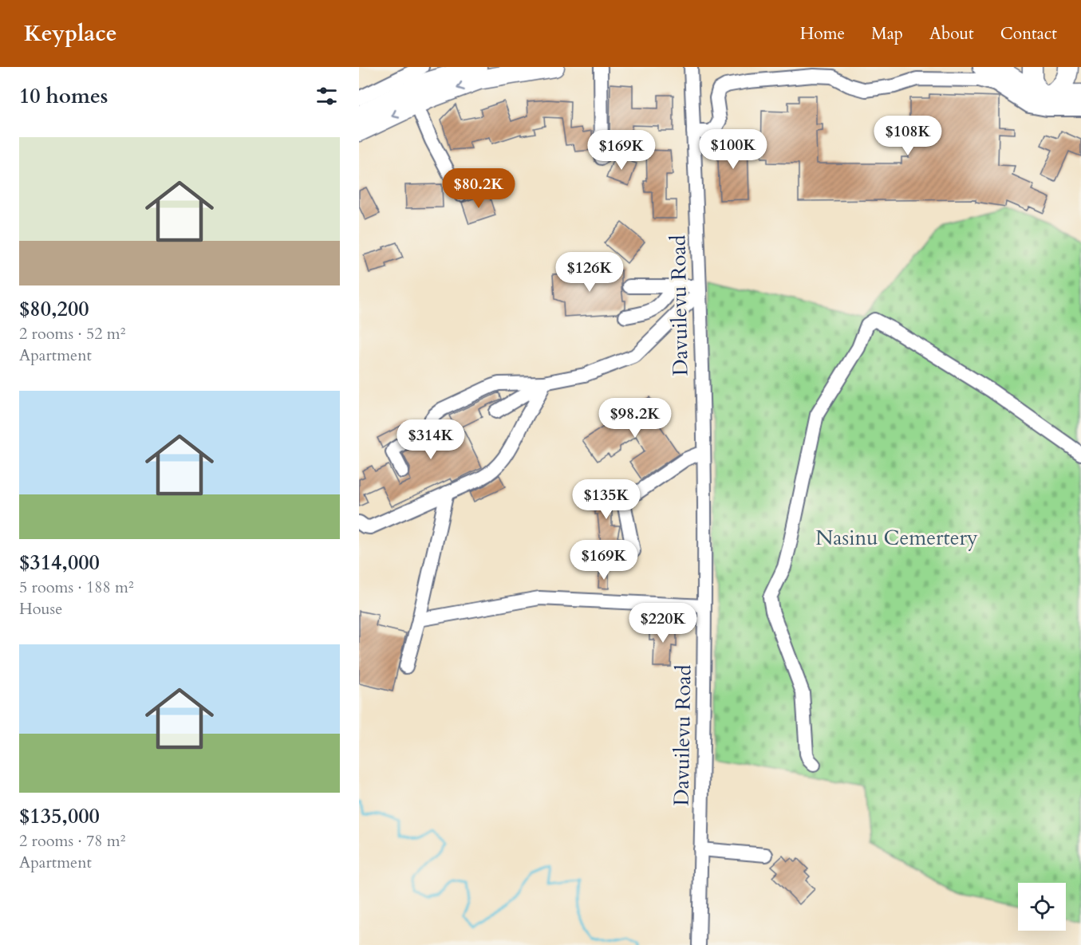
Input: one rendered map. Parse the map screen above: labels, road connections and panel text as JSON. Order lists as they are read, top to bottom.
{
  "streets": {
    "street": ["Davuilevu Road"]
  },
  "parks": ["Nasinu Cemertery"],
  "page": {
    "header": "Keyplace",
    "nav": [
      "Home",
      "Map",
      "About",
      "Contact"
    ],
    "heading": "10 homes",
    "price": [
      "$108K",
      "$100K",
      "$169K",
      "$80.2K",
      "$126K",
      "$98.2K",
      "$314K",
      "$135K",
      "$169K",
      "$220K"
    ],
    "list": [
      {
        "name": "$80,200",
        "note": "2 rooms · 52 m² · Apartment"
      },
      {
        "name": "$314,000",
        "note": "5 rooms · 188 m² · House"
      },
      {
        "name": "$135,000",
        "note": "2 rooms · 78 m² · Apartment"
      }
    ]
  }
}
